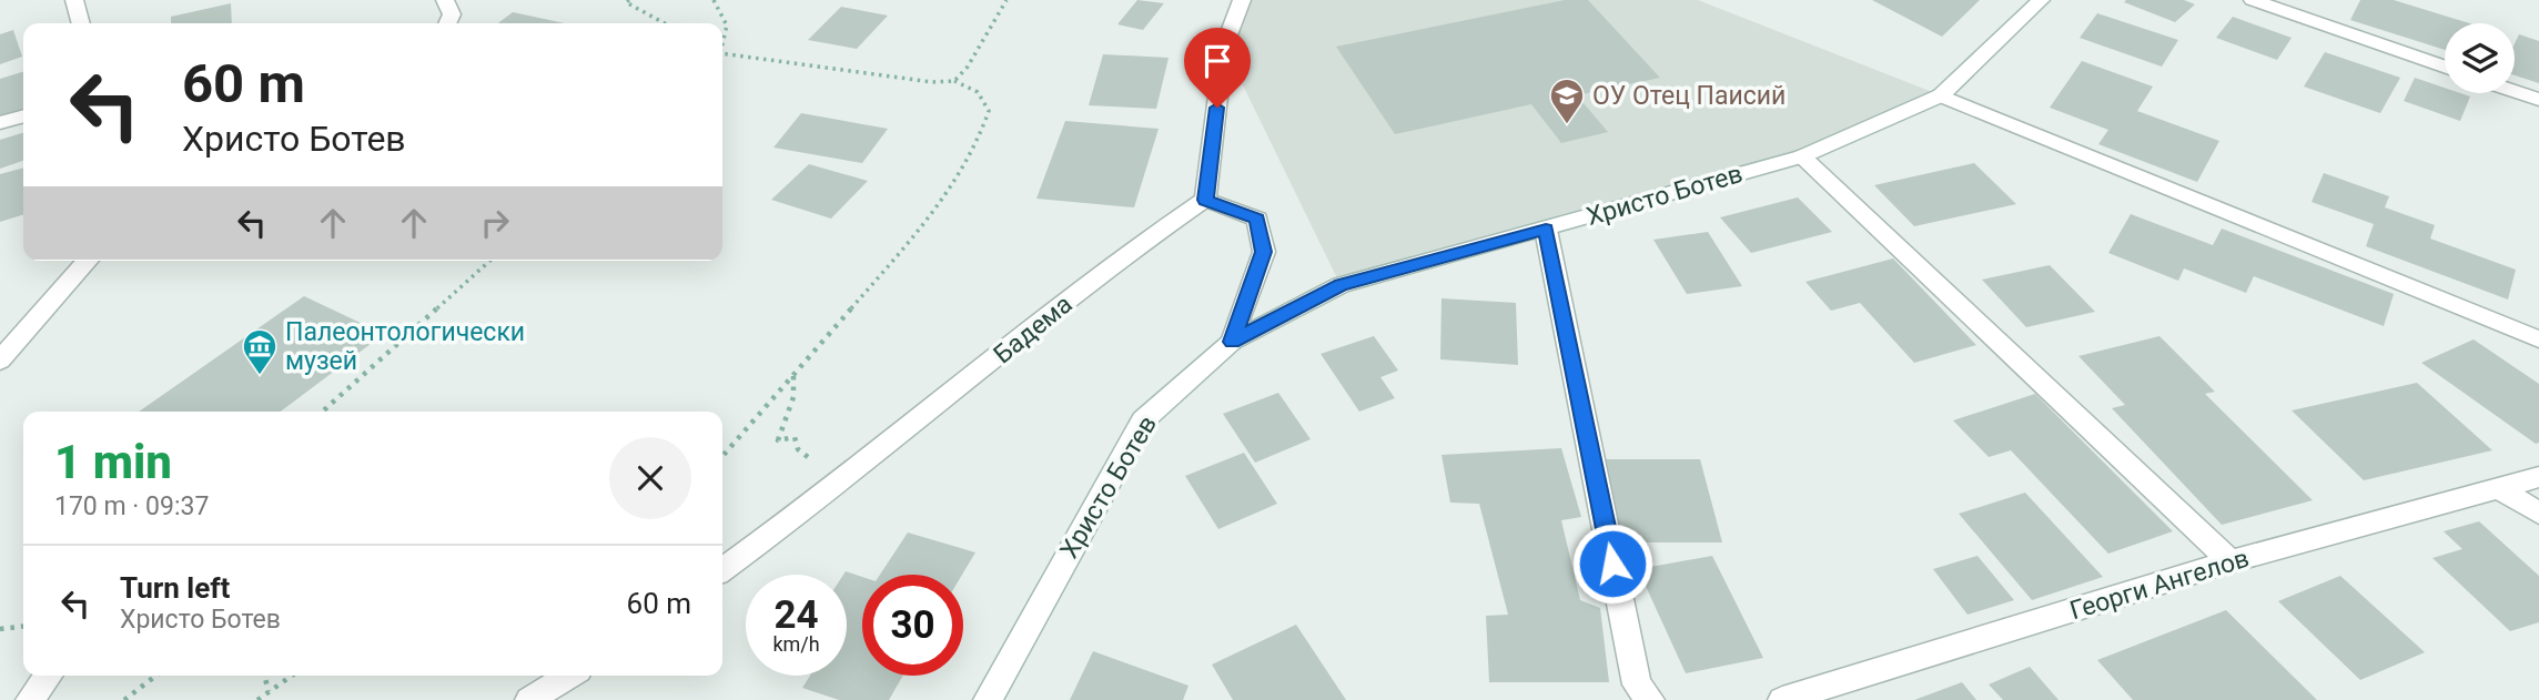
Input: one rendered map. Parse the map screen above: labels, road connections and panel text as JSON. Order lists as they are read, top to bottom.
{
  "streets": {
    "street": ["Христо Ботев", "Бадема", "Георги Ангелов"]
  },
  "places": {
    "school or university": ["ОУ Отец Паисий"],
    "museum": ["Палеонтологически музей"]
  },
  "page": {
    "turn": ["60 m", "Христо Ботев"],
    "heading": ["1 min", "170 m · 09:37"],
    "list": [
      {
        "name": "Turn left",
        "note": "Христо Ботев",
        "value": "60 m"
      }
    ],
    "speed": "24 km/h",
    "limit": "30"
  }
}
